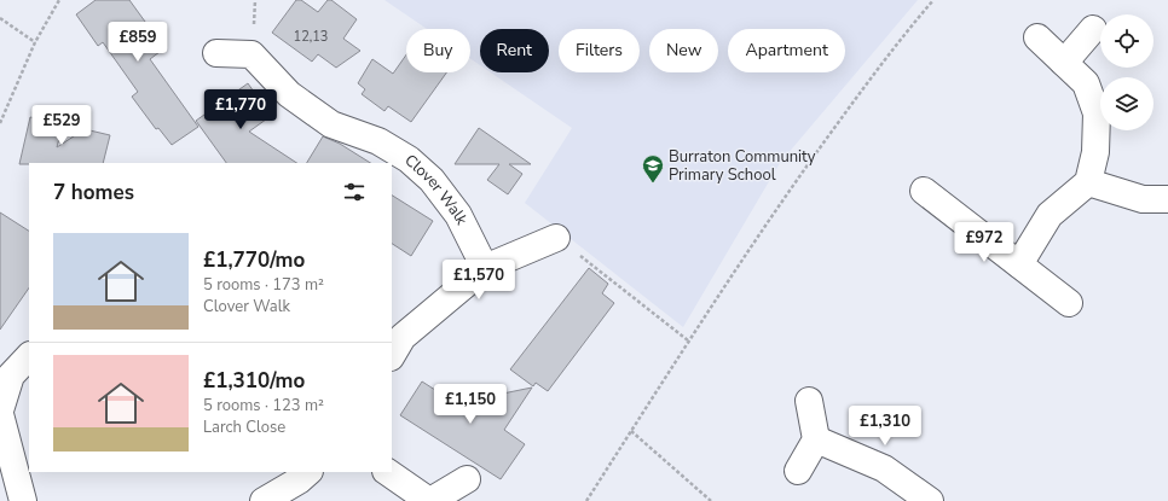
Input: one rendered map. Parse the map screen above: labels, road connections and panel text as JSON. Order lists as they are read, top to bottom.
{
  "streets": {
    "street": ["Clover Walk"]
  },
  "places": {
    "school or university": ["Burraton Community Primary School"]
  },
  "house_numbers": ["12,13"],
  "page": {
    "price": [
      "£859",
      "£1,770",
      "£529",
      "£972",
      "£1,570",
      "£1,150",
      "£1,310"
    ],
    "chip": [
      "Buy",
      "Rent",
      "Filters",
      "New",
      "Apartment"
    ],
    "heading": "7 homes",
    "list": [
      {
        "name": "£1,770/mo",
        "note": "5 rooms · 173 m² · Clover Walk"
      },
      {
        "name": "£1,310/mo",
        "note": "5 rooms · 123 m² · Larch Close"
      }
    ]
  }
}
